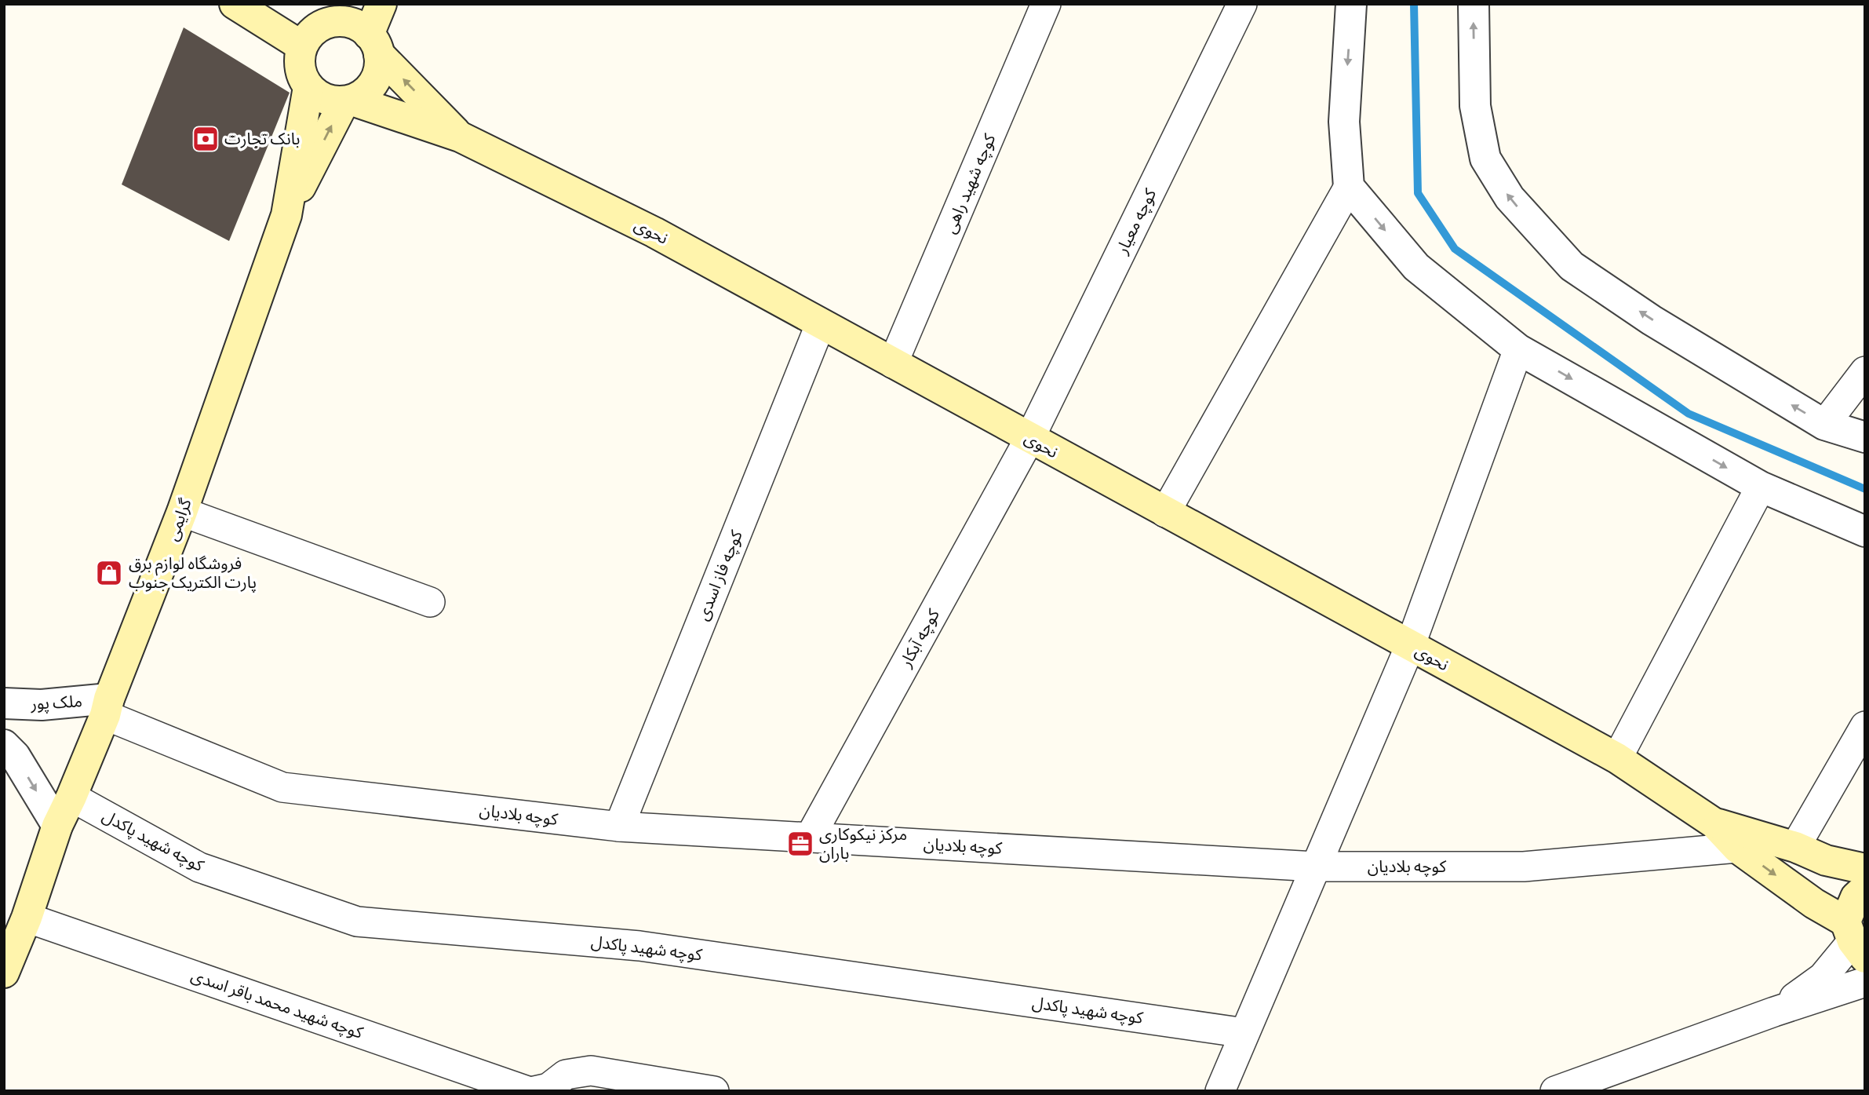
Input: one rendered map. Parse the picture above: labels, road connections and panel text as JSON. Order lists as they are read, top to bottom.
{
  "streets": {
    "main road": ["نحوی", "گرایمی"],
    "street": [
      "کوچه شهید راهی",
      "کوچه معیار",
      "کوچه فاز اسدی",
      "کوچه آبکار",
      "ملک پور",
      "کوچه بلادیان",
      "کوچه شهید پاکدل",
      "کوچه شهید محمد باقر اسدی"
    ]
  },
  "crossings": [
    ["کوچه شهید راهی", "نحوی"],
    ["کوچه معیار", "نحوی"],
    ["کوچه معیار", "کوچه آبکار"],
    ["نحوی", "گرایمی"],
    ["نحوی", "کوچه فاز اسدی"],
    ["نحوی", "کوچه آبکار"],
    ["گرایمی", "ملک پور"],
    ["گرایمی", "کوچه بلادیان"],
    ["گرایمی", "کوچه شهید پاکدل"],
    ["گرایمی", "کوچه شهید محمد باقر اسدی"],
    ["کوچه فاز اسدی", "کوچه بلادیان"],
    ["کوچه آبکار", "کوچه بلادیان"],
    ["ملک پور", "کوچه بلادیان"]
  ],
  "places": {
    "bank": ["بانک تجارت"],
    "shop": ["فروشگاه لوازم برق پارت الکتریک جنوب"],
    "office": ["مرکز نیکوکاری باران"]
  }
}
